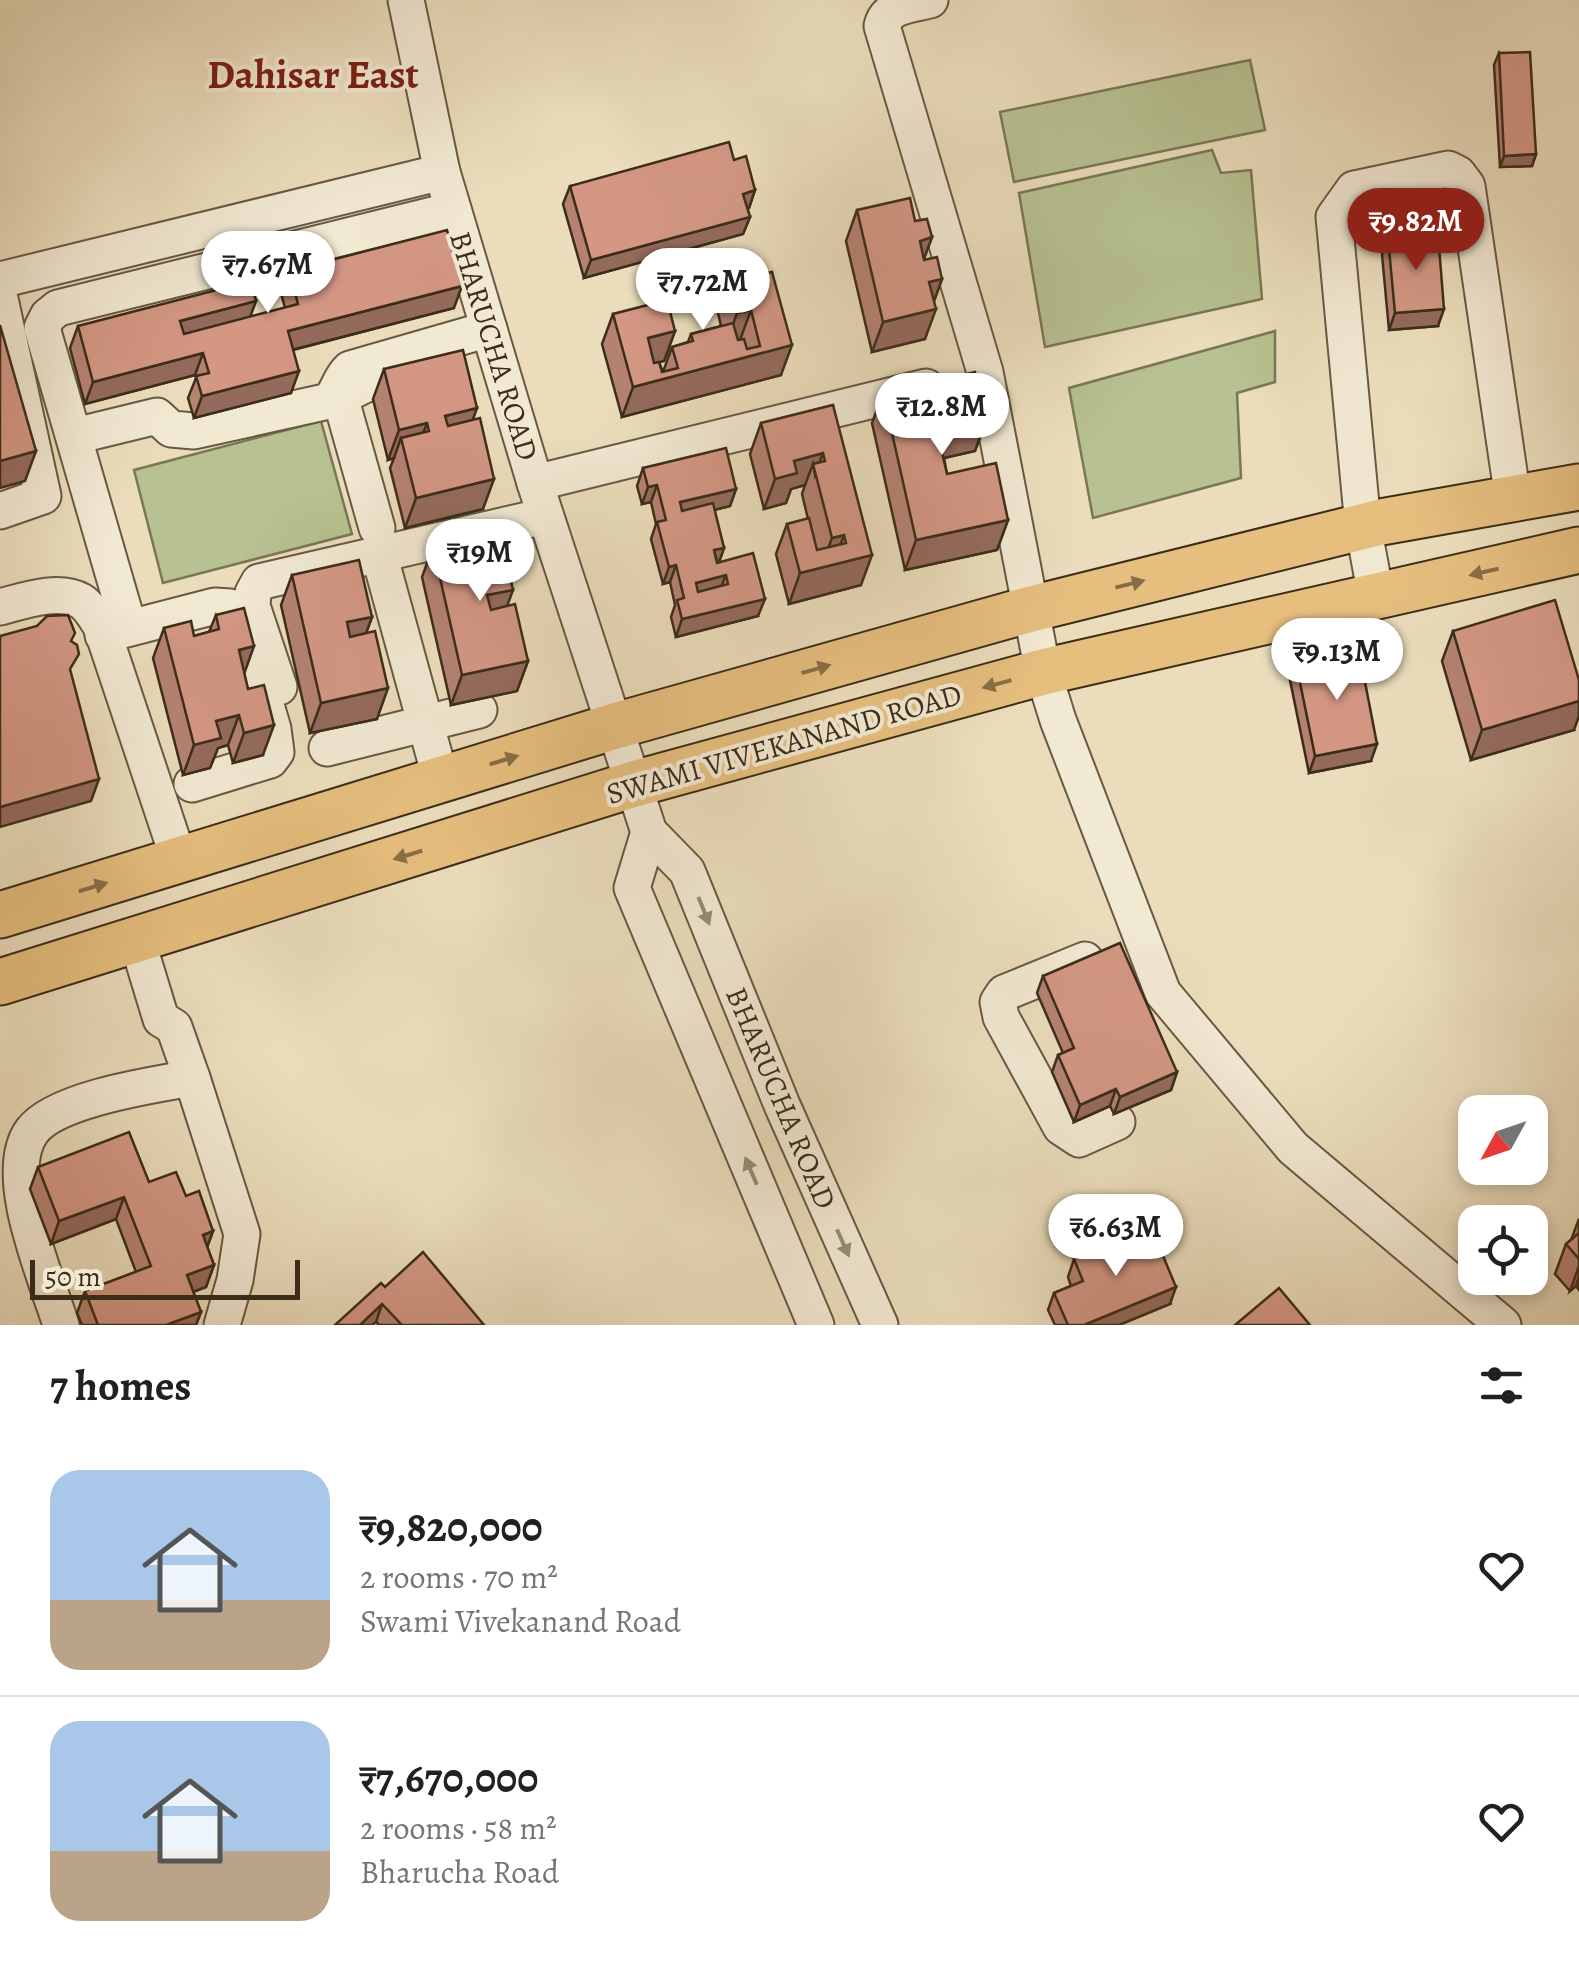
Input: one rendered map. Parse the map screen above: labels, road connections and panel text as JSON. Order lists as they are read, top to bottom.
{
  "streets": {
    "main road": ["SWAMI VIVEKANAND ROAD"],
    "street": ["BHARUCHA ROAD"]
  },
  "crossings": [
    ["BHARUCHA ROAD", "SWAMI VIVEKANAND ROAD"]
  ],
  "districts": ["Dahisar East"],
  "scale_bar": "50 m",
  "north": "bottom left",
  "page": {
    "price": [
      "₹9.82M",
      "₹7.67M",
      "₹7.72M",
      "₹12.8M",
      "₹19M",
      "₹9.13M",
      "₹6.63M"
    ],
    "scale": "50 m",
    "heading": "7 homes",
    "list": [
      {
        "name": "₹9,820,000",
        "note": "2 rooms · 70 m² · Swami Vivekanand Road"
      },
      {
        "name": "₹7,670,000",
        "note": "2 rooms · 58 m² · Bharucha Road"
      }
    ]
  }
}
